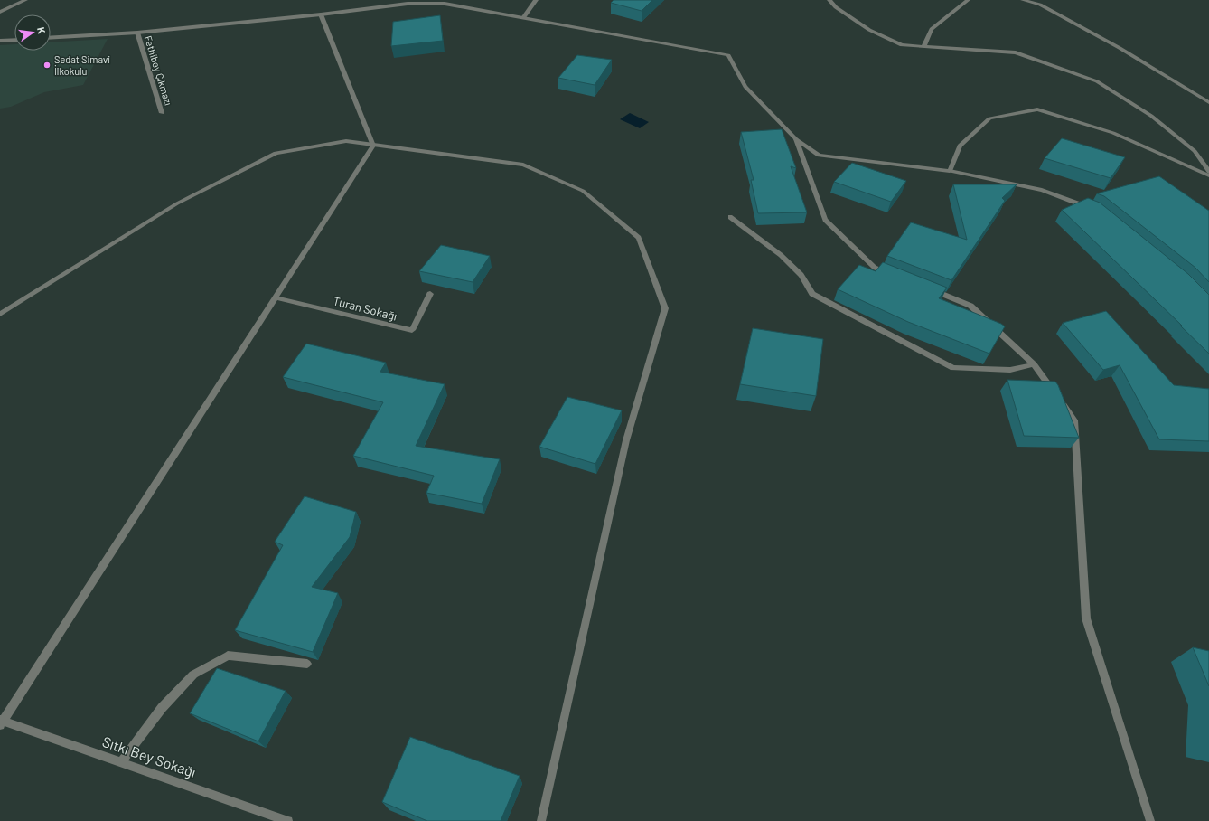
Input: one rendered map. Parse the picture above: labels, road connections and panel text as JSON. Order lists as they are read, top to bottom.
{
  "streets": {
    "street": ["Fethibey Çıkmazı", "Turan Sokağı", "Sıtkı Bey Sokağı"]
  },
  "places": ["Sedat Simavi İlkokulu"],
  "north": "right"
}
